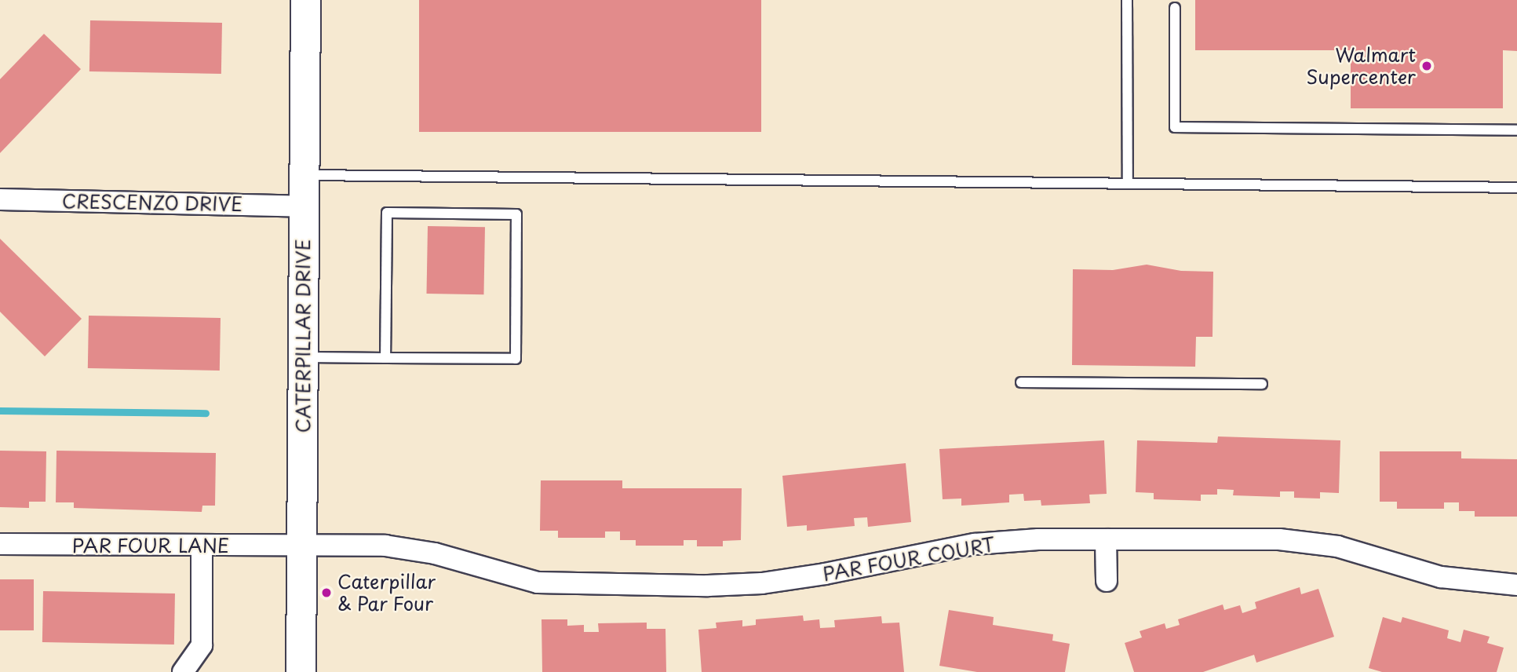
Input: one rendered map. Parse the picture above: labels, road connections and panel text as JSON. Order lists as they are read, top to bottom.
{
  "streets": {
    "street": [
      "CRESCENZO DRIVE",
      "CATERPILLAR DRIVE",
      "PAR FOUR LANE",
      "PAR FOUR COURT"
    ]
  },
  "crossings": [
    ["CRESCENZO DRIVE", "CATERPILLAR DRIVE"],
    ["CATERPILLAR DRIVE", "PAR FOUR LANE"],
    ["CATERPILLAR DRIVE", "PAR FOUR COURT"],
    ["PAR FOUR LANE", "PAR FOUR COURT"]
  ],
  "places": ["Walmart Supercenter", "Caterpillar & Par Four"]
}
